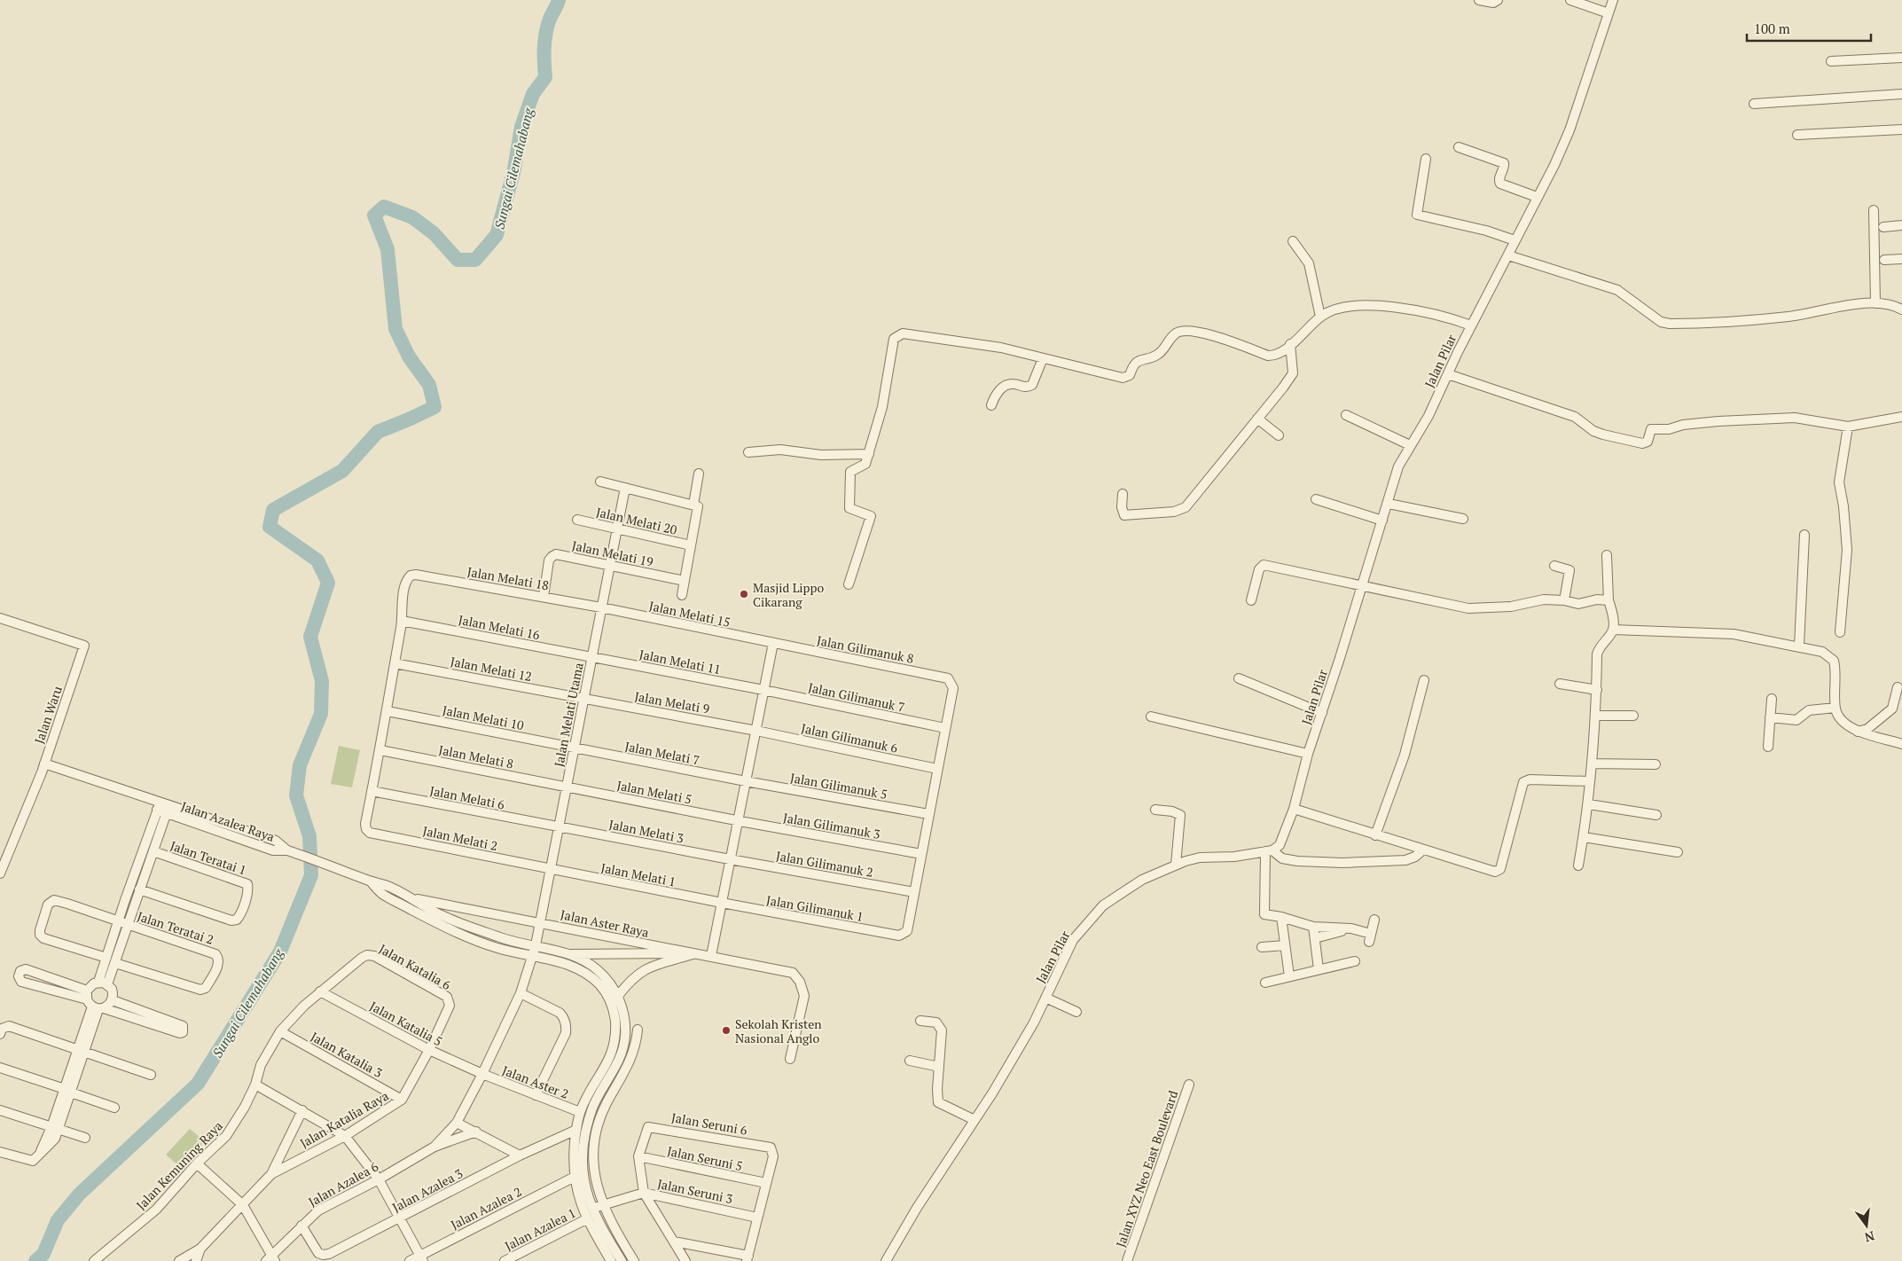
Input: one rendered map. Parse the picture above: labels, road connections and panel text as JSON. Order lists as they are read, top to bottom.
{
  "streets": {
    "street": [
      "Jalan Pilar",
      "Jalan Melati 20",
      "Jalan Melati 19",
      "Jalan Melati 18",
      "Jalan Melati 15",
      "Jalan Melati 16",
      "Jalan Gilimanuk 8",
      "Jalan Melati 11",
      "Jalan Melati 12",
      "Jalan Gilimanuk 7",
      "Jalan Melati 9",
      "Jalan Waru",
      "Jalan Melati Utama",
      "Jalan Melati 10",
      "Jalan Gilimanuk 6",
      "Jalan Melati 7",
      "Jalan Melati 8",
      "Jalan Gilimanuk 5",
      "Jalan Melati 5",
      "Jalan Melati 6",
      "Jalan Azalea Raya",
      "Jalan Gilimanuk 3",
      "Jalan Melati 3",
      "Jalan Melati 2",
      "Jalan Teratai 1",
      "Jalan Gilimanuk 2",
      "Jalan Melati 1",
      "Jalan Gilimanuk 1",
      "Jalan Aster Raya",
      "Jalan Teratai 2",
      "Jalan Katalia 6",
      "Jalan Katalia 5",
      "Jalan Katalia 3",
      "Jalan Aster 2",
      "Jalan Katalia Raya",
      "Jalan Seruni 6",
      "Jalan Seruni 5",
      "Jalan Kemuning Raya",
      "Jalan XYZ Neo East Boulevard",
      "Jalan Azalea 6",
      "Jalan Azalea 3",
      "Jalan Seruni 3",
      "Jalan Azalea 2",
      "Jalan Azalea 1"
    ]
  },
  "crossings": [
    ["Jalan Melati 20", "Jalan Melati Utama"],
    ["Jalan Melati 19", "Jalan Melati 18"],
    ["Jalan Melati 19", "Jalan Melati Utama"],
    ["Jalan Melati 18", "Jalan Melati 15"],
    ["Jalan Melati 18", "Jalan Melati 16"],
    ["Jalan Melati 18", "Jalan Melati Utama"],
    ["Jalan Melati 15", "Jalan Gilimanuk 8"],
    ["Jalan Melati 15", "Jalan Melati Utama"],
    ["Jalan Melati 16", "Jalan Melati 11"],
    ["Jalan Melati 16", "Jalan Melati Utama"],
    ["Jalan Gilimanuk 8", "Jalan Gilimanuk 7"],
    ["Jalan Melati 11", "Jalan Gilimanuk 7"],
    ["Jalan Melati 11", "Jalan Melati Utama"],
    ["Jalan Melati 12", "Jalan Melati 9"],
    ["Jalan Melati 12", "Jalan Melati Utama"],
    ["Jalan Melati 9", "Jalan Melati Utama"],
    ["Jalan Melati 9", "Jalan Gilimanuk 6"],
    ["Jalan Melati Utama", "Jalan Melati 10"],
    ["Jalan Melati Utama", "Jalan Melati 7"],
    ["Jalan Melati Utama", "Jalan Melati 8"],
    ["Jalan Melati Utama", "Jalan Melati 5"],
    ["Jalan Melati Utama", "Jalan Melati 6"],
    ["Jalan Melati Utama", "Jalan Melati 3"],
    ["Jalan Melati Utama", "Jalan Melati 2"],
    ["Jalan Melati Utama", "Jalan Melati 1"],
    ["Jalan Melati Utama", "Jalan Aster Raya"],
    ["Jalan Melati Utama", "Jalan Azalea 6"],
    ["Jalan Melati 10", "Jalan Melati 7"],
    ["Jalan Melati 7", "Jalan Gilimanuk 5"],
    ["Jalan Melati 8", "Jalan Melati 5"],
    ["Jalan Melati 5", "Jalan Gilimanuk 3"],
    ["Jalan Melati 6", "Jalan Melati 3"],
    ["Jalan Melati 6", "Jalan Melati 2"],
    ["Jalan Azalea Raya", "Jalan Teratai 1"],
    ["Jalan Azalea Raya", "Jalan Aster Raya"],
    ["Jalan Azalea Raya", "Jalan Teratai 2"],
    ["Jalan Melati 3", "Jalan Gilimanuk 2"],
    ["Jalan Melati 2", "Jalan Melati 1"],
    ["Jalan Gilimanuk 2", "Jalan Gilimanuk 1"],
    ["Jalan Melati 1", "Jalan Gilimanuk 1"],
    ["Jalan Katalia 6", "Jalan Katalia 5"],
    ["Jalan Katalia 6", "Jalan Katalia Raya"],
    ["Jalan Katalia 6", "Jalan Kemuning Raya"],
    ["Jalan Katalia 5", "Jalan Aster 2"],
    ["Jalan Katalia 5", "Jalan Katalia Raya"],
    ["Jalan Katalia 5", "Jalan Kemuning Raya"],
    ["Jalan Katalia 5", "Jalan Azalea 6"],
    ["Jalan Katalia 3", "Jalan Katalia Raya"],
    ["Jalan Katalia 3", "Jalan Kemuning Raya"],
    ["Jalan Aster 2", "Jalan Azalea 6"],
    ["Jalan Seruni 6", "Jalan Seruni 5"],
    ["Jalan Azalea 6", "Jalan Azalea 3"]
  ],
  "water": ["Sungai Cilemahabang"],
  "places": ["Masjid Lippo Cikarang", "Sekolah Kristen Nasional Anglo"],
  "scale_bar": "100 m",
  "north": "bottom"
}
